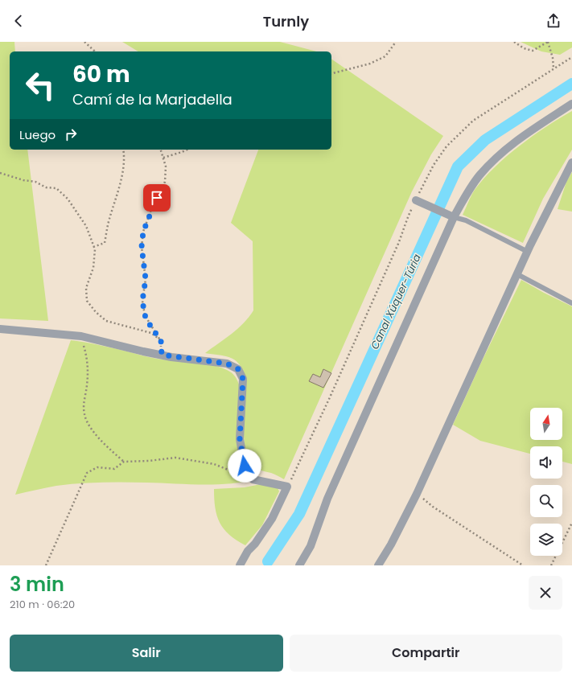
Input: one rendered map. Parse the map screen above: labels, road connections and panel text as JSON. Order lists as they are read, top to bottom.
{
  "water": ["Canal Xúquer-Túria"],
  "north": "top",
  "page": {
    "header": "Turnly",
    "turn": ["60 m", "Camí de la Marjadella"],
    "then": "Luego",
    "heading": ["3 min", "210 m · 06:20"],
    "buttons": ["Salir", "Compartir"]
  }
}
